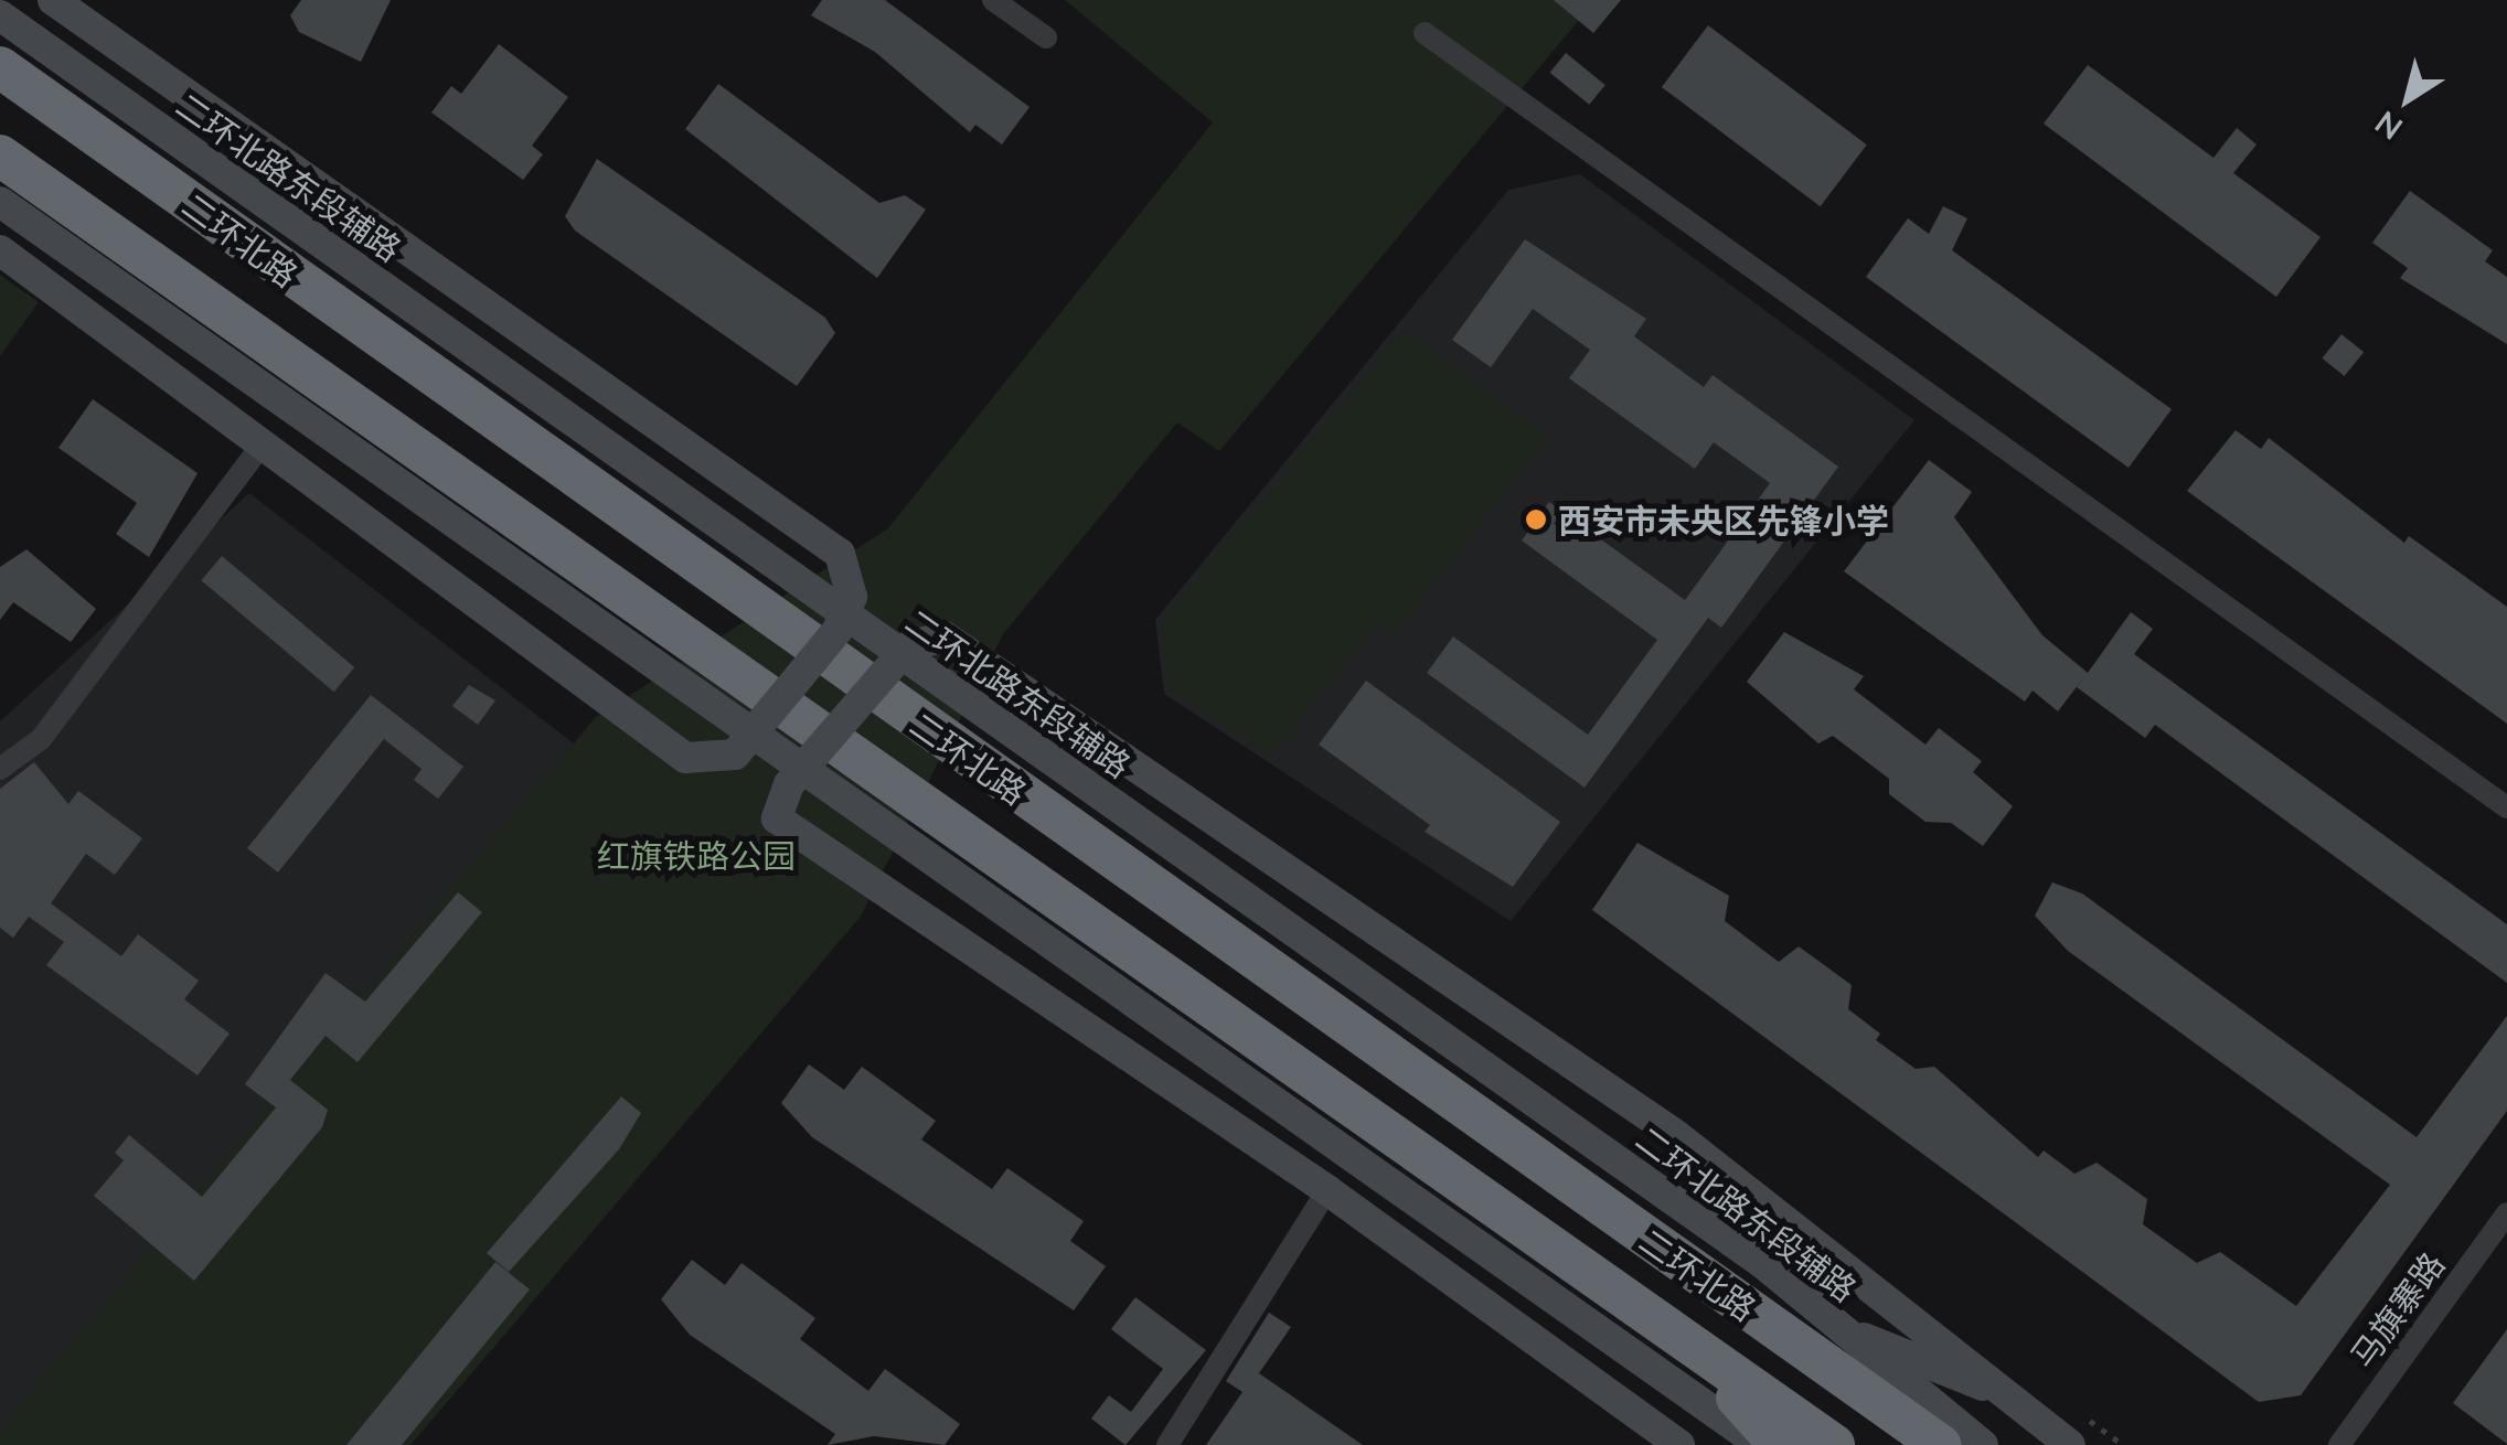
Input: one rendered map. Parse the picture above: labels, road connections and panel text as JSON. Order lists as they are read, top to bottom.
{
  "streets": {
    "highway": ["二环北路"],
    "main road": ["二环北路东段辅路"],
    "street": ["马旗寨路"]
  },
  "crossings": [
    ["二环北路东段辅路", "二环北路"]
  ],
  "parks": ["红旗铁路公园"],
  "places": ["西安市未央区先锋小学"],
  "north": "bottom left"
}
